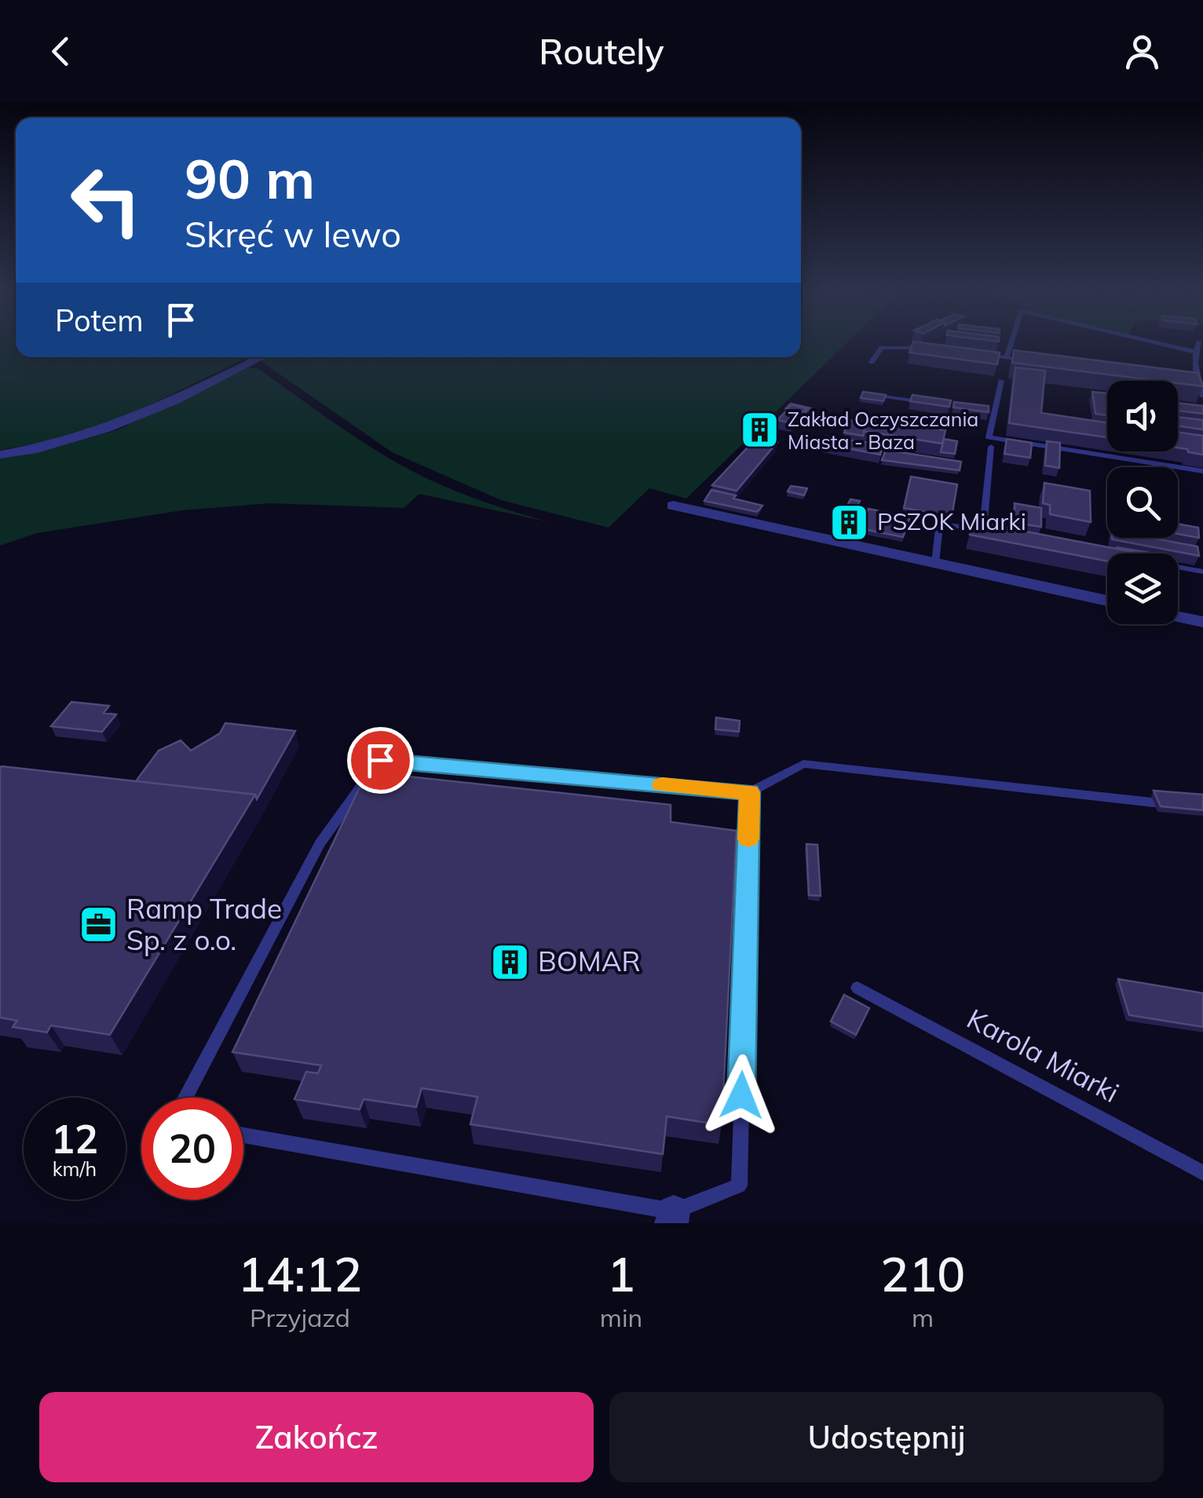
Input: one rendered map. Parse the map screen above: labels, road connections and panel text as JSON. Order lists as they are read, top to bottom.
{
  "streets": {
    "lane": ["Karola Miarki"]
  },
  "places": {
    "building": ["Zakład Oczyszczania Miasta - Baza", "PSZOK Miarki", "BOMAR"],
    "office": ["Ramp Trade Sp. z o.o."]
  },
  "page": {
    "header": "Routely",
    "turn": ["90 m", "Skręć w lewo"],
    "then": "Potem",
    "speed": "12 km/h",
    "limit": "20",
    "eta": [
      "14:12",
      "Przyjazd",
      "1",
      "min",
      "210",
      "m"
    ],
    "buttons": ["Zakończ", "Udostępnij"]
  }
}
